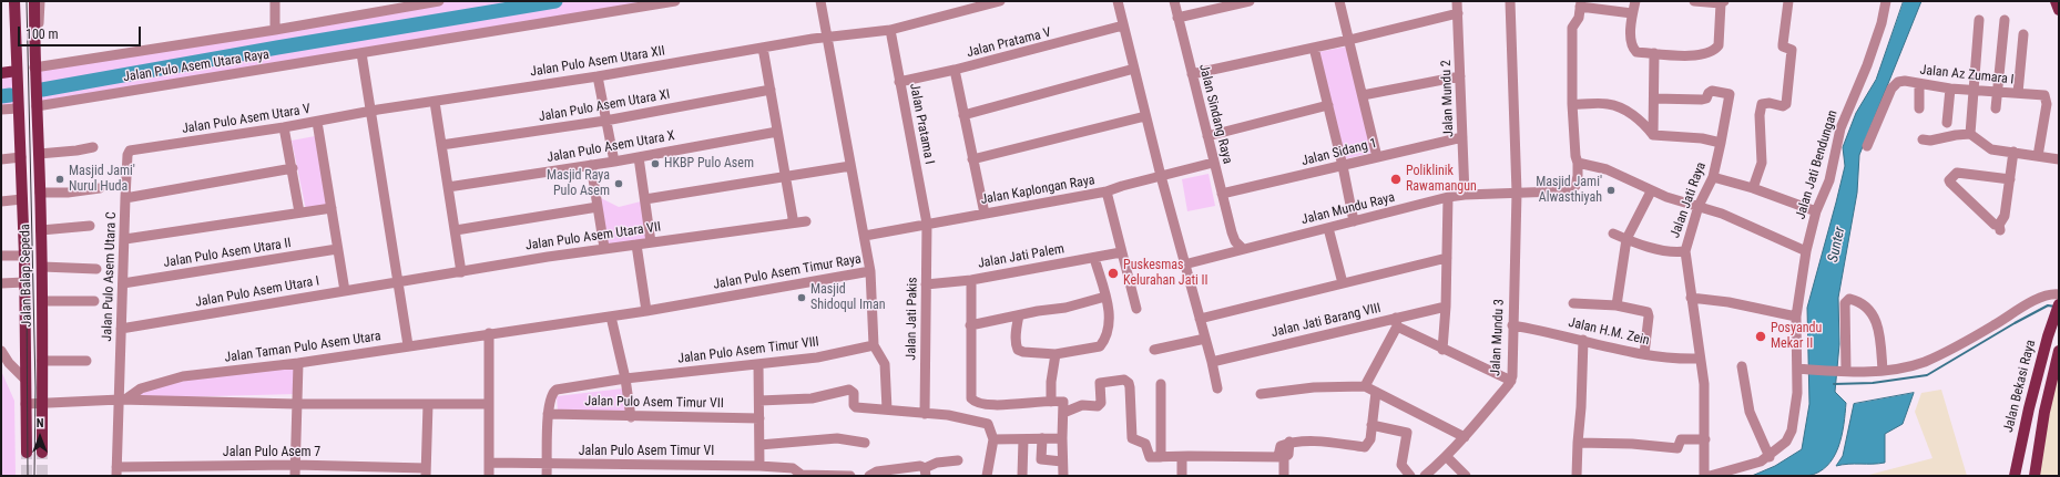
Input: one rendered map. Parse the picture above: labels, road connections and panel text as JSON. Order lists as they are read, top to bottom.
{
  "streets": {
    "main road": ["Jalan Balap Sepeda", "Jalan Bekasi Raya"],
    "street": [
      "Jalan Pratama V",
      "Jalan Pulo Asem Utara XII",
      "Jalan Pulo Asem Utara Raya",
      "Jalan Az Zumara I",
      "Jalan Mundu 2",
      "Jalan Pulo Asem Utara XI",
      "Jalan Sindang Raya",
      "Jalan Pulo Asem Utara V",
      "Jalan Pratama I",
      "Jalan Pulo Asem Utara X",
      "Jalan Sidang 1",
      "Jalan Jati Bendungan",
      "Jalan Kaplongan Raya",
      "Jalan Jati Raya",
      "Jalan Mundu Raya",
      "Jalan Pulo Asem Utara VII",
      "Jalan Pulo Asem Utara II",
      "Jalan Jati Palem",
      "Jalan Pulo Asem Timur Raya",
      "Jalan Pulo Asem Utara C",
      "Jalan Pulo Asem Utara I",
      "Jalan Jati Pakis",
      "Jalan Jati Barang VIII",
      "Jalan H.M. Zein",
      "Jalan Mundu 3",
      "Jalan Taman Pulo Asem Utara",
      "Jalan Pulo Asem Timur VIII",
      "Jalan Pulo Asem Timur VII",
      "Jalan Pulo Asem Timur VI",
      "Jalan Pulo Asem 7"
    ]
  },
  "crossings": [
    ["Jalan Pratama V", "Jalan Pratama I"],
    ["Jalan Pulo Asem Utara XII", "Jalan Pulo Asem Utara V"],
    ["Jalan Pulo Asem Utara XII", "Jalan Pratama I"],
    ["Jalan Pulo Asem Utara XII", "Jalan Pulo Asem Timur Raya"],
    ["Jalan Pulo Asem Utara Raya", "Jalan Balap Sepeda"],
    ["Jalan Mundu 2", "Jalan Sidang 1"],
    ["Jalan Mundu 2", "Jalan Mundu Raya"],
    ["Jalan Sindang Raya", "Jalan Sidang 1"],
    ["Jalan Sindang Raya", "Jalan Kaplongan Raya"],
    ["Jalan Sindang Raya", "Jalan Mundu Raya"],
    ["Jalan Pulo Asem Utara V", "Jalan Pulo Asem Utara C"],
    ["Jalan Pratama I", "Jalan Kaplongan Raya"],
    ["Jalan Pratama I", "Jalan Jati Pakis"],
    ["Jalan Kaplongan Raya", "Jalan Pulo Asem Timur Raya"],
    ["Jalan Kaplongan Raya", "Jalan Jati Pakis"],
    ["Jalan Jati Raya", "Jalan H.M. Zein"],
    ["Jalan Mundu Raya", "Jalan Mundu 3"],
    ["Jalan Pulo Asem Utara VII", "Jalan Pulo Asem Utara I"],
    ["Jalan Pulo Asem Utara II", "Jalan Pulo Asem Utara C"],
    ["Jalan Jati Palem", "Jalan Jati Pakis"],
    ["Jalan Pulo Asem Timur Raya", "Jalan Taman Pulo Asem Utara"],
    ["Jalan Balap Sepeda", "Jalan Taman Pulo Asem Utara"],
    ["Jalan Pulo Asem Utara C", "Jalan Pulo Asem Utara I"],
    ["Jalan Pulo Asem Utara C", "Jalan Taman Pulo Asem Utara"],
    ["Jalan Pulo Asem Utara C", "Jalan Pulo Asem 7"],
    ["Jalan H.M. Zein", "Jalan Mundu 3"],
    ["Jalan Pulo Asem Timur VIII", "Jalan Pulo Asem Timur VII"],
    ["Jalan Pulo Asem Timur VIII", "Jalan Pulo Asem Timur VI"]
  ],
  "water": ["Sunter"],
  "places": [
    "HKBP Pulo Asem",
    "Masjid Jami' Nurul Huda",
    "Poliklinik Rawamangun",
    "Masjid Raya Pulo Asem",
    "Masjid Jami' Alwasthiyah",
    "Puskesmas Kelurahan Jati II",
    "Masjid Shidoqul Iman",
    "Posyandu Mekar II"
  ],
  "scale_bar": "100 m",
  "north": "top"
}
